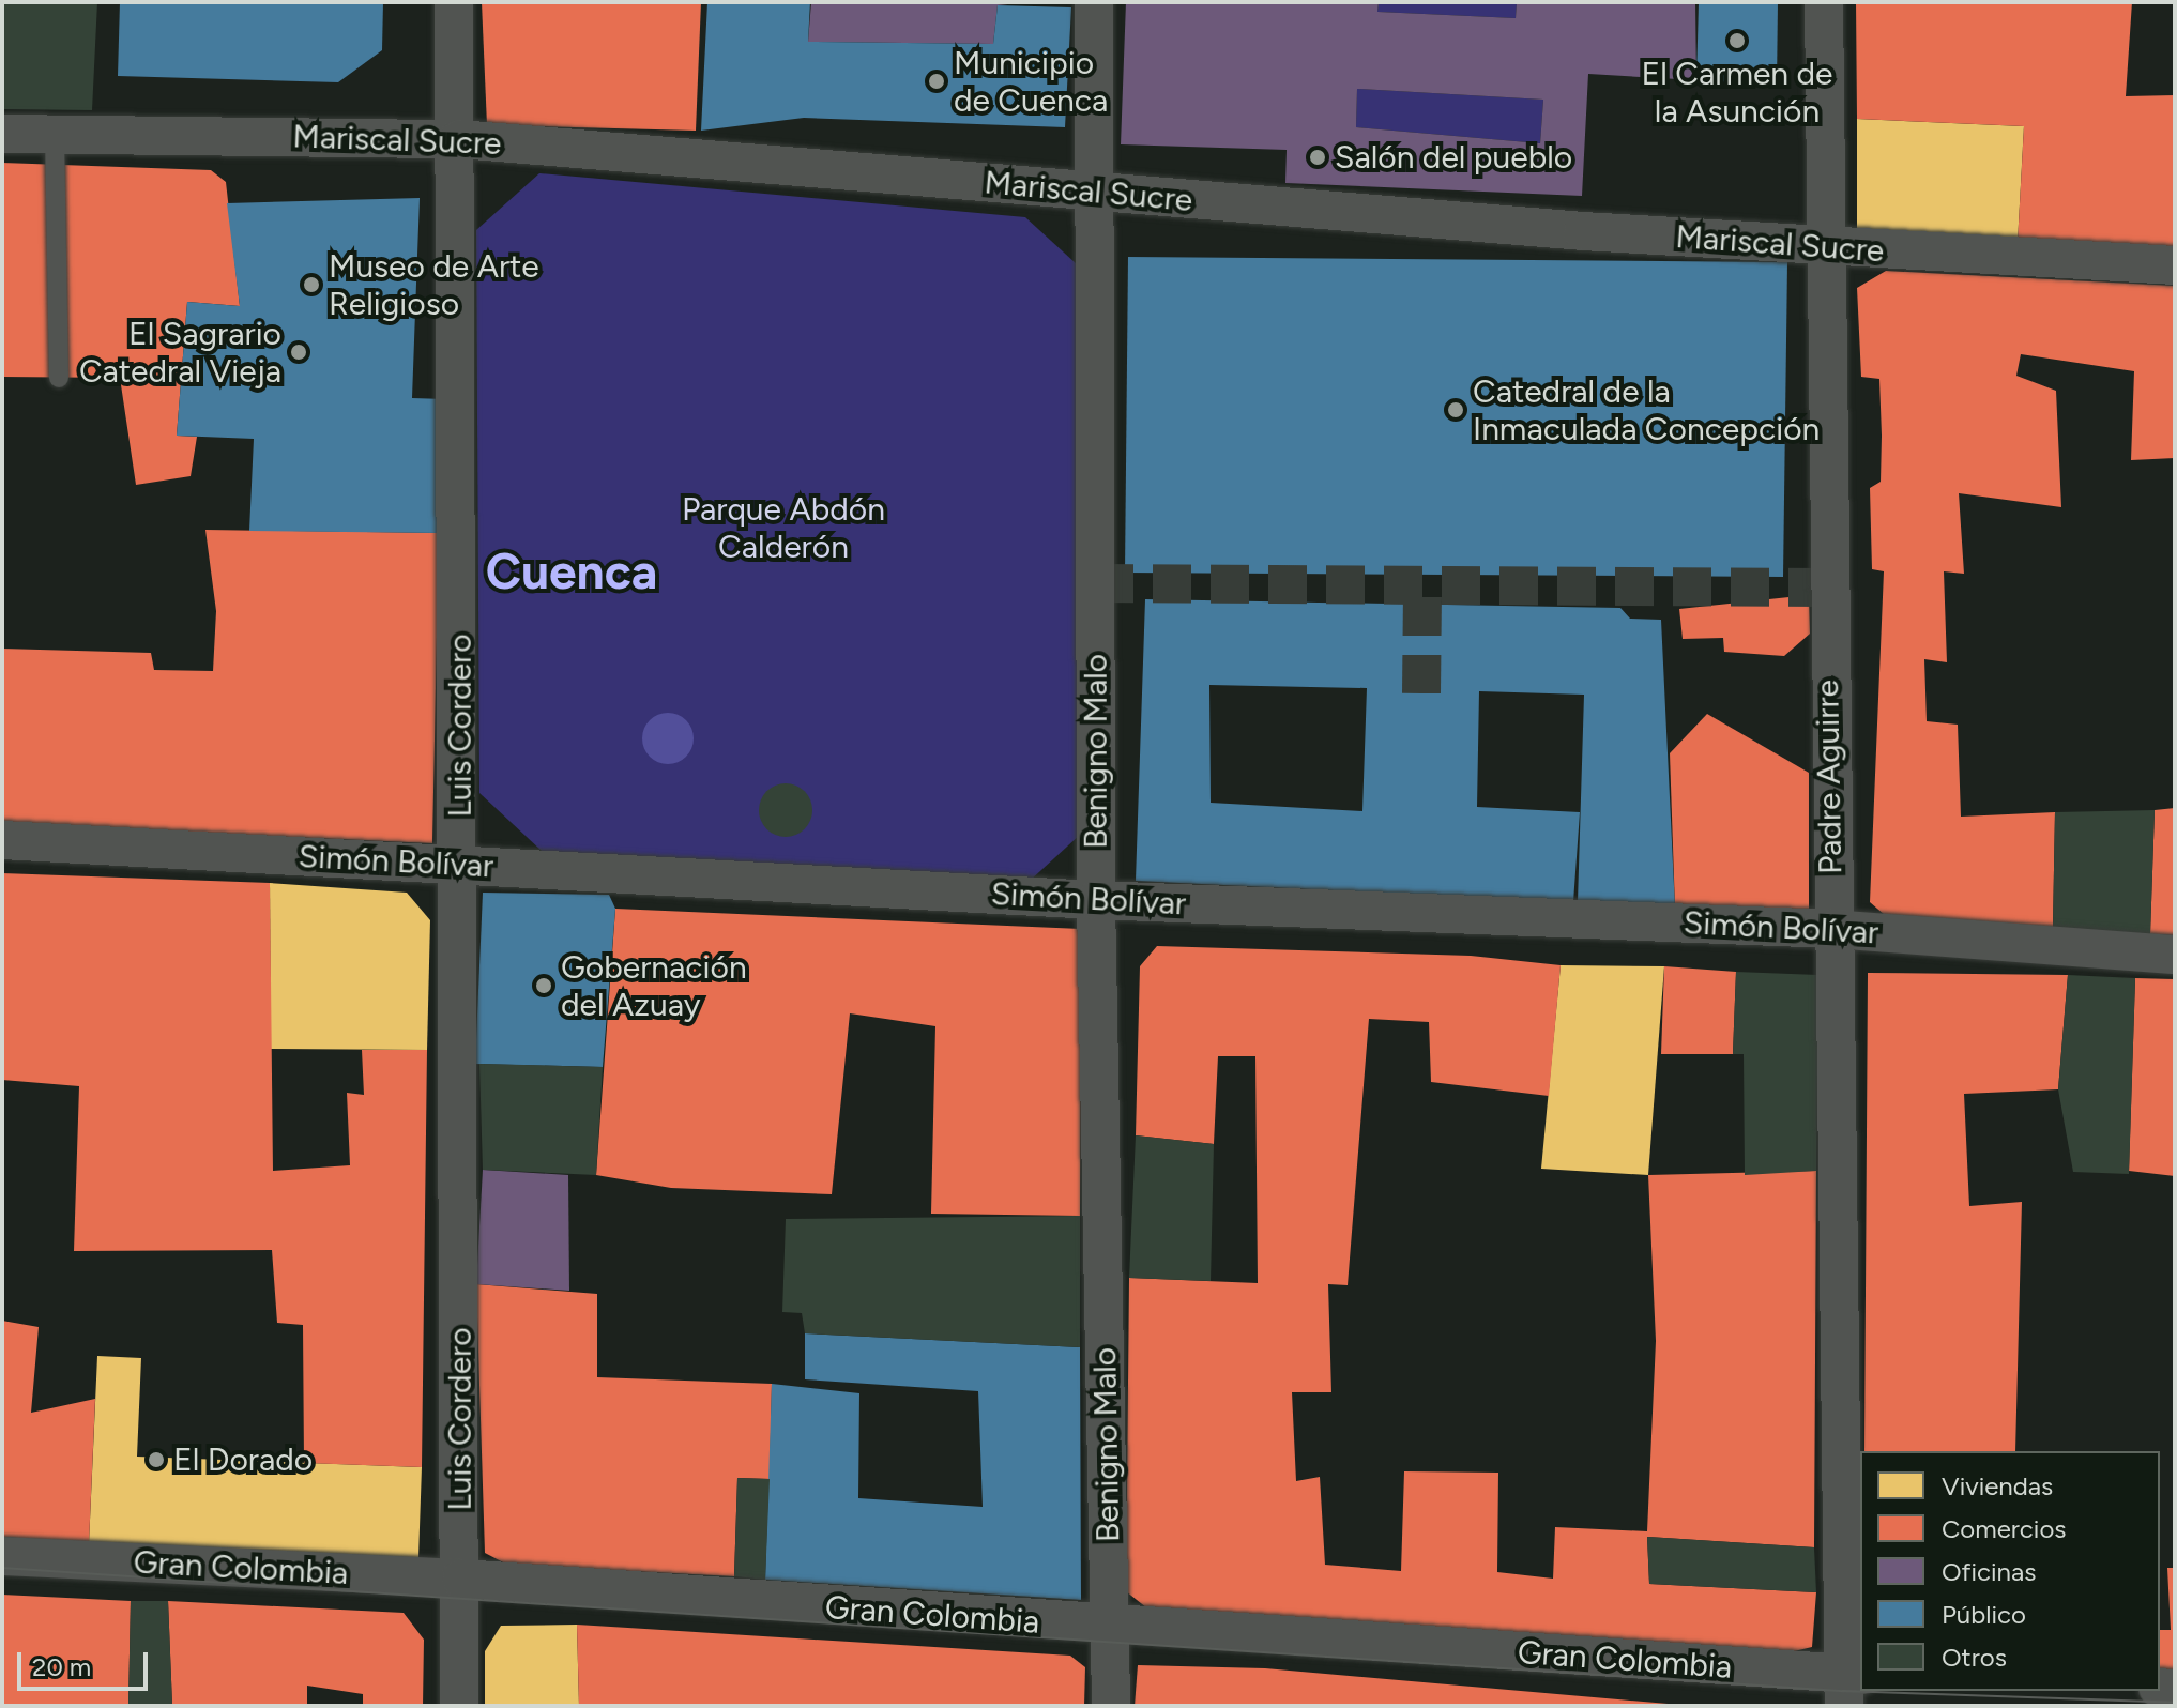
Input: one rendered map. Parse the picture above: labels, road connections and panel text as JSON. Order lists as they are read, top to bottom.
{
  "streets": {
    "street": [
      "Mariscal Sucre",
      "Luis Cordero",
      "Benigno Malo",
      "Padre Aguirre",
      "Simón Bolívar",
      "Gran Colombia"
    ]
  },
  "crossings": [
    ["Mariscal Sucre", "Luis Cordero"],
    ["Mariscal Sucre", "Benigno Malo"],
    ["Mariscal Sucre", "Padre Aguirre"],
    ["Luis Cordero", "Simón Bolívar"],
    ["Luis Cordero", "Gran Colombia"],
    ["Benigno Malo", "Simón Bolívar"],
    ["Benigno Malo", "Gran Colombia"],
    ["Padre Aguirre", "Simón Bolívar"],
    ["Padre Aguirre", "Gran Colombia"]
  ],
  "districts": ["Cuenca"],
  "parks": ["Parque Abdón Calderón"],
  "places": [
    "El Carmen de la Asunción",
    "Municipio de Cuenca",
    "Salón del pueblo",
    "Museo de Arte Religioso",
    "El Sagrario Catedral Vieja",
    "Catedral de la Inmaculada Concepción",
    "Gobernación del Azuay",
    "El Dorado"
  ],
  "legend": [
    "Viviendas",
    "Comercios",
    "Oficinas",
    "Público",
    "Otros"
  ],
  "scale_bar": "20 m"
}
